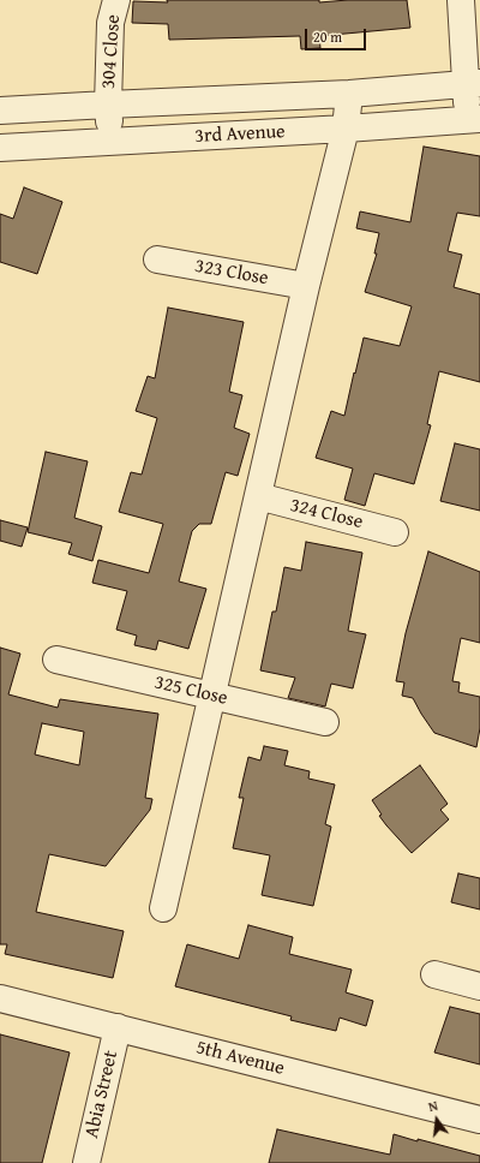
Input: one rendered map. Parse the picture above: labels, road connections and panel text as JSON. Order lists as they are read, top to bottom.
{
  "streets": {
    "street": [
      "304 Close",
      "3rd Avenue",
      "323 Close",
      "324 Close",
      "325 Close",
      "5th Avenue",
      "Abia Street"
    ]
  },
  "crossings": [
    ["304 Close", "3rd Avenue"],
    ["5th Avenue", "Abia Street"]
  ],
  "scale_bar": "20 m",
  "north": "top"
}
